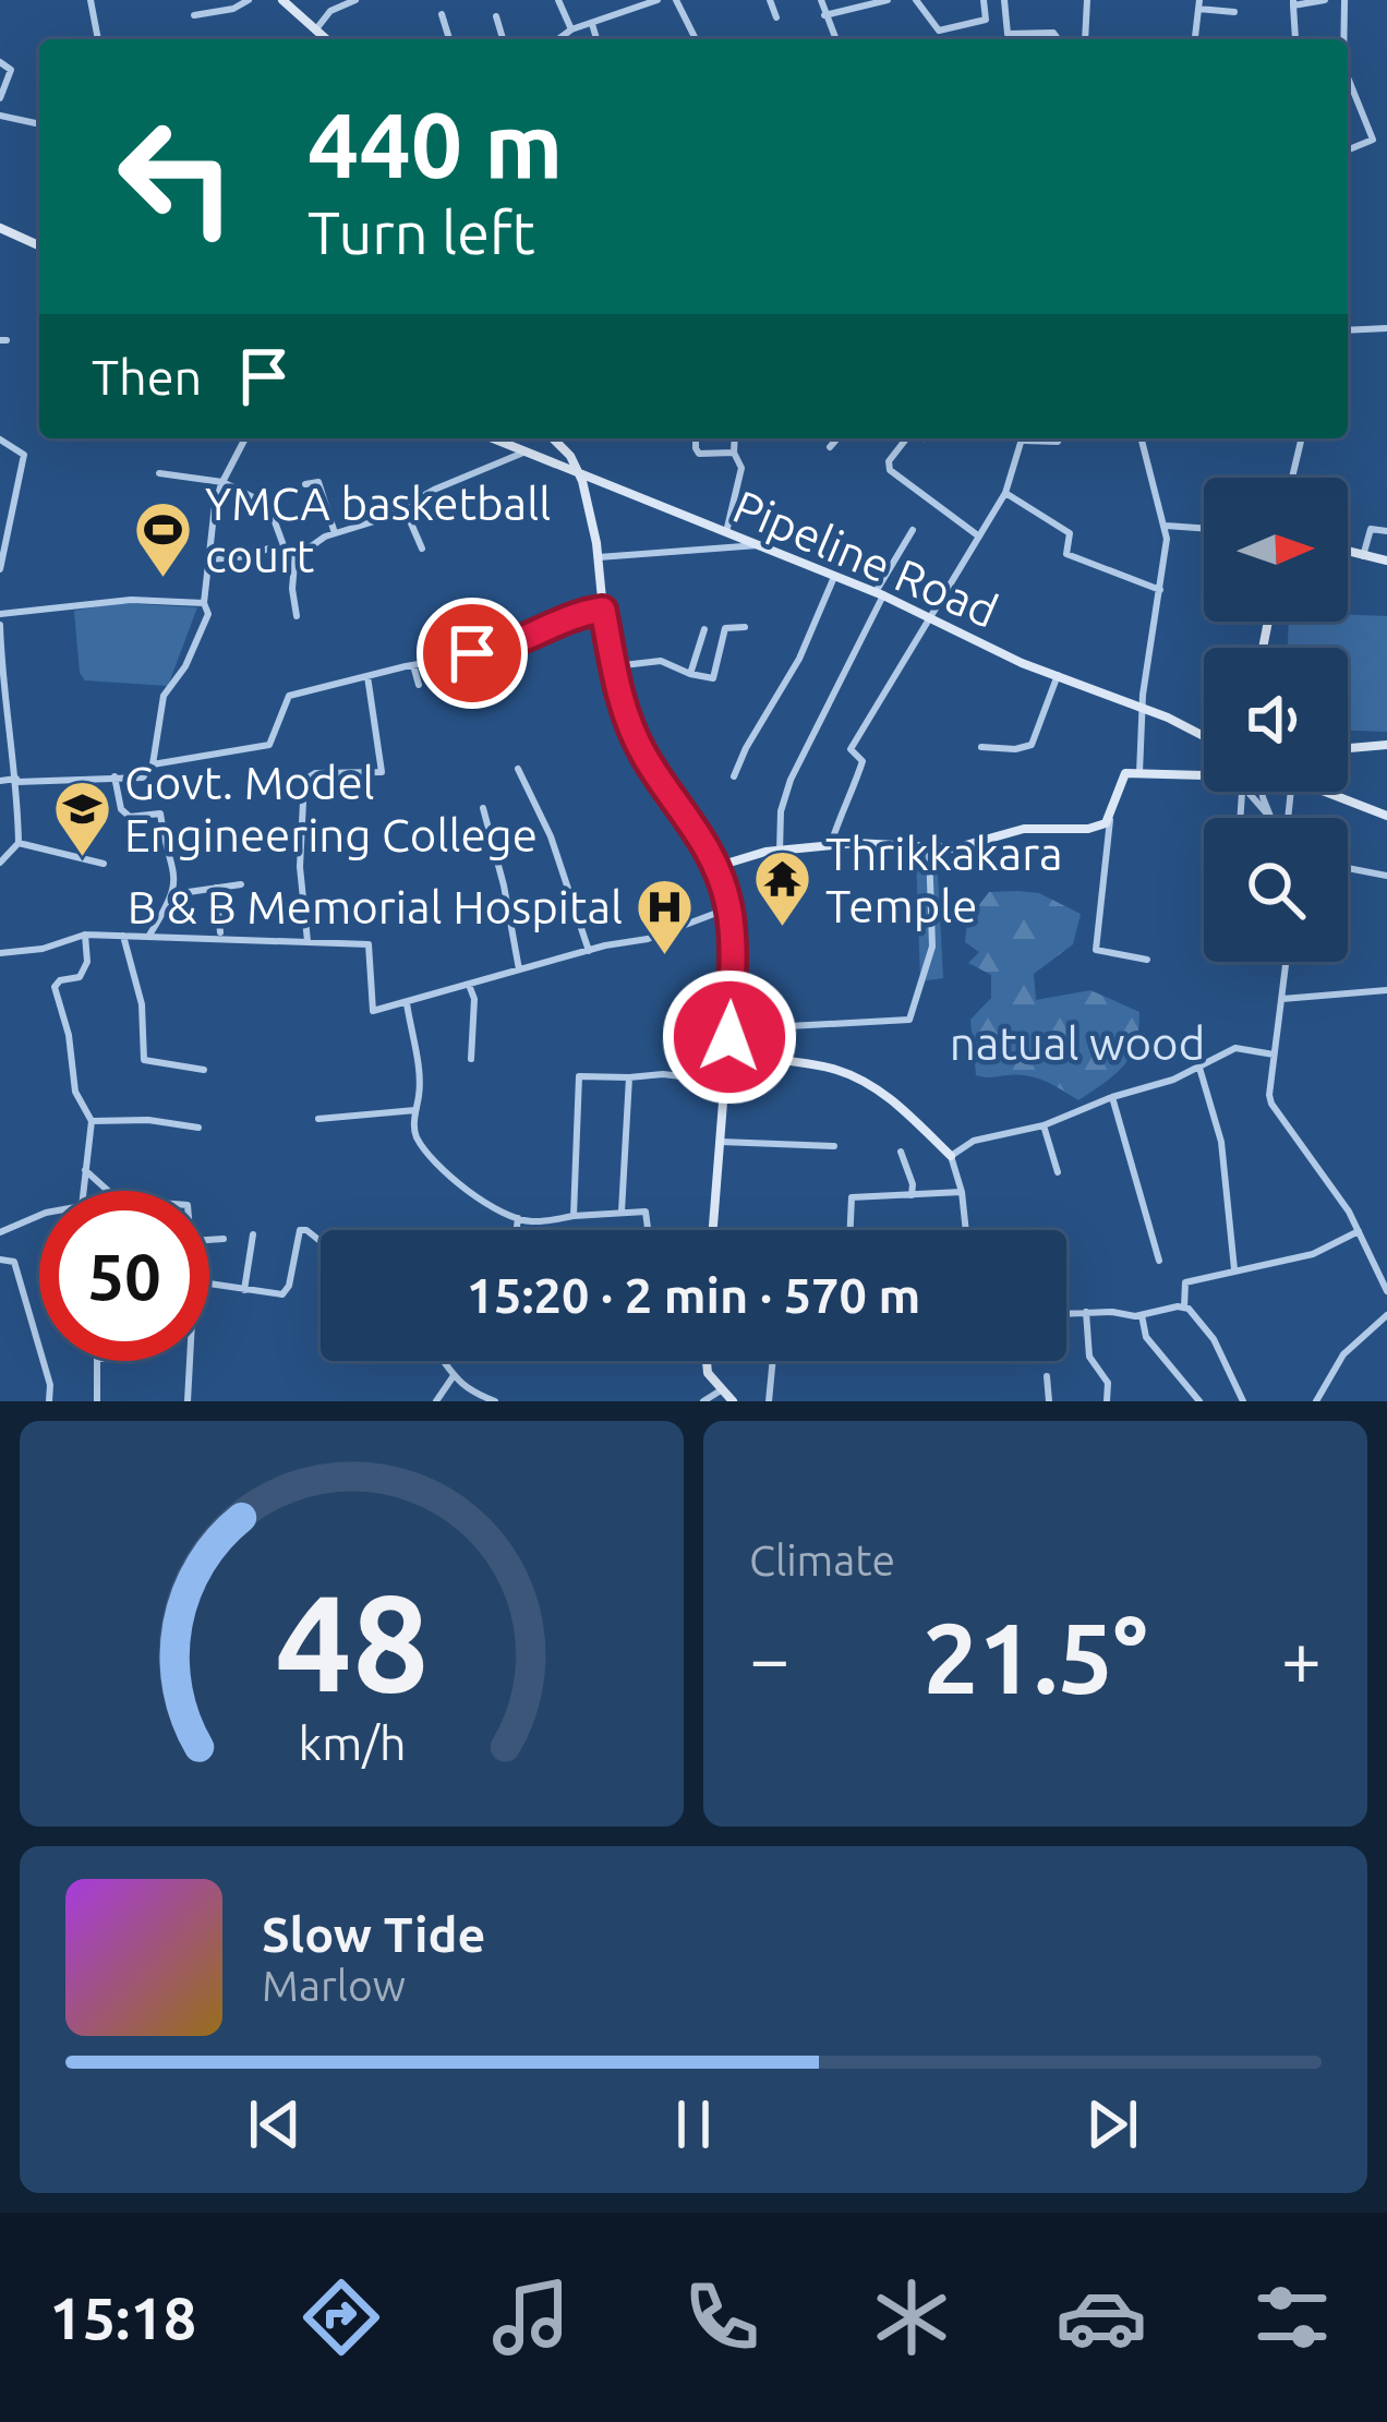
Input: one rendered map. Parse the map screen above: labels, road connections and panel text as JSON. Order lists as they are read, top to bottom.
{
  "streets": {
    "street": ["Pipeline Road"]
  },
  "parks": ["natual wood"],
  "places": {
    "sports": ["YMCA basketball court"],
    "school or university": ["Govt. Model Engineering College"],
    "temple": ["Thrikkakara Temple"],
    "hospital": ["B & B Memorial Hospital"]
  },
  "north": "right",
  "page": {
    "turn": ["440 m", "Turn left"],
    "then": "Then",
    "limit": "50",
    "trip": "15:20 · 2 min · 570 m",
    "tile": "Climate",
    "heat": ["−", "21.5°", "+"],
    "song": ["Slow Tide", "Marlow"],
    "tabs": "15:18",
    "gauge": ["48", "km/h"]
  }
}
